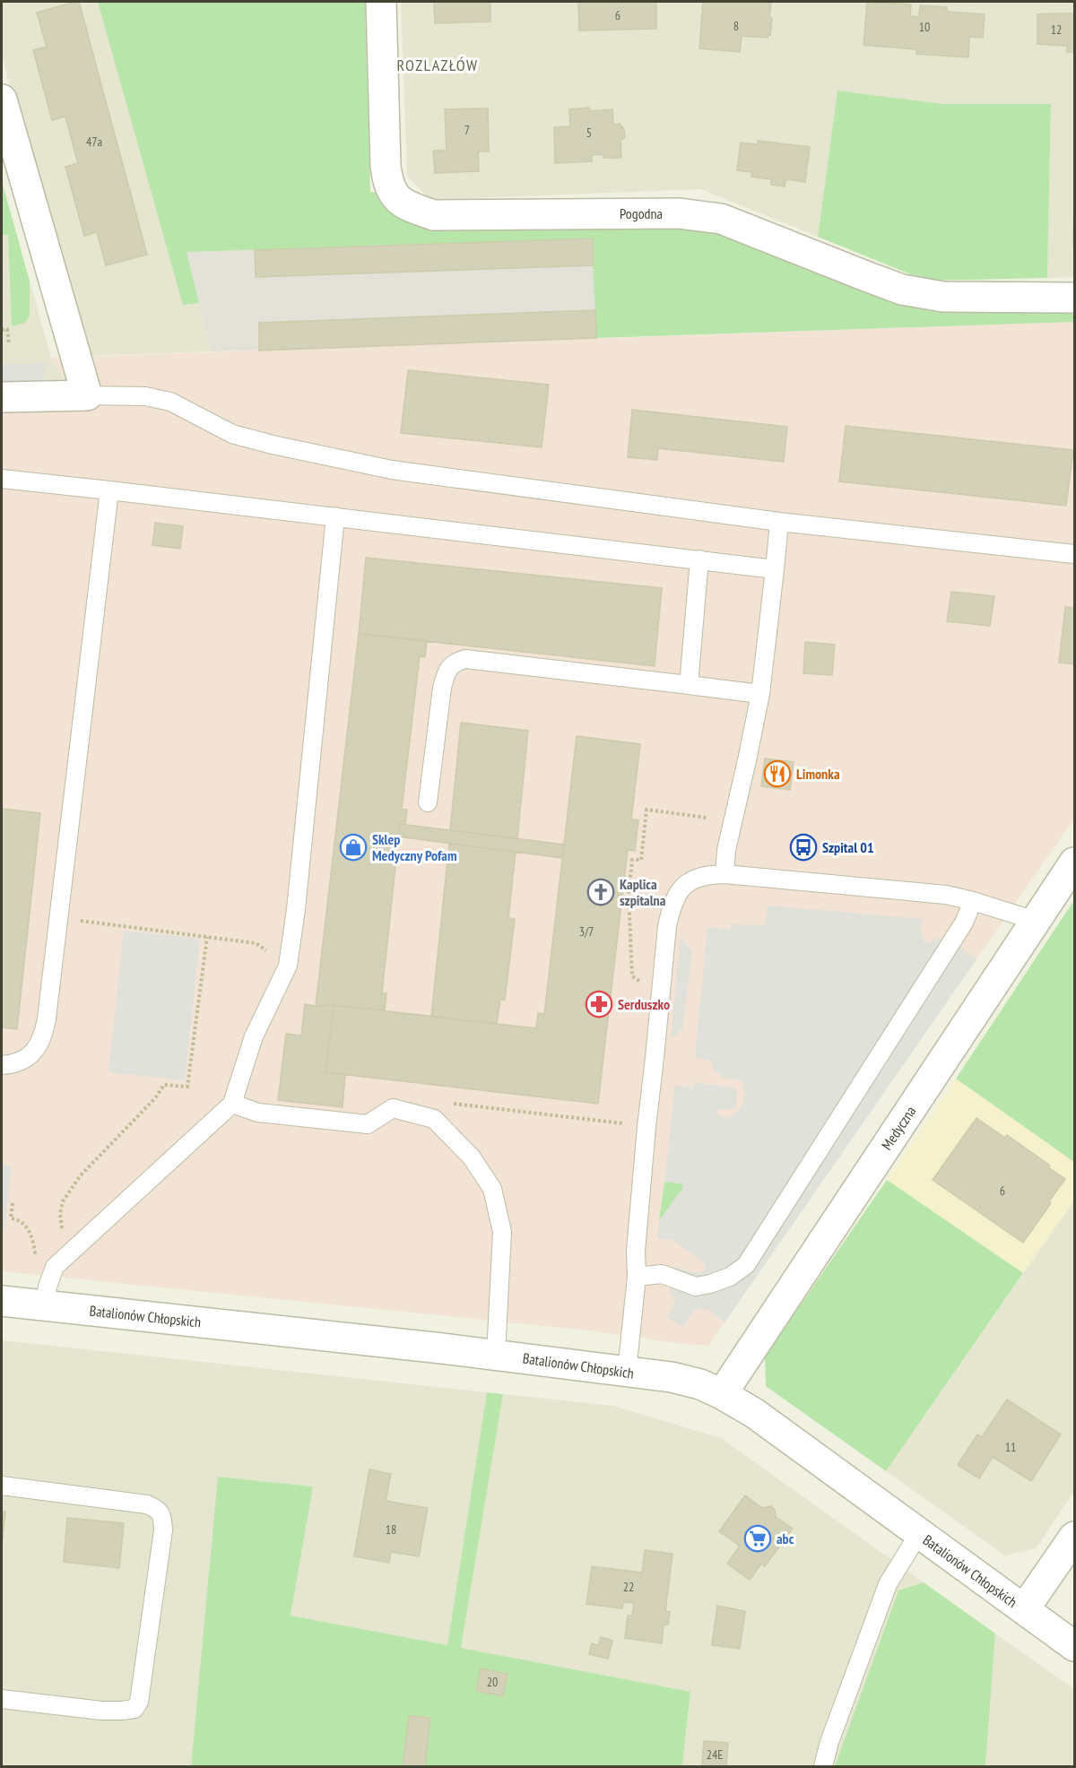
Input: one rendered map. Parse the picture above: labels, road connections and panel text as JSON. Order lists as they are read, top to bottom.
{
  "streets": {
    "street": ["Pogodna", "Medyczna", "Batalionów Chłopskich"]
  },
  "crossings": [
    ["Medyczna", "Batalionów Chłopskich"]
  ],
  "districts": ["ROZLAZŁÓW"],
  "places": {
    "restaurant": ["Limonka"],
    "shop": ["Sklep Medyczny Pofam"],
    "bus stop": ["Szpital 01"],
    "church": ["Kaplica szpitalna"],
    "pharmacy": ["Serduszko"],
    "supermarket": ["abc"]
  },
  "house_numbers": [
    "6",
    "8",
    "10",
    "12",
    "7",
    "5",
    "47a",
    "3/7",
    "6",
    "11",
    "18",
    "22",
    "20",
    "24E"
  ]
}
